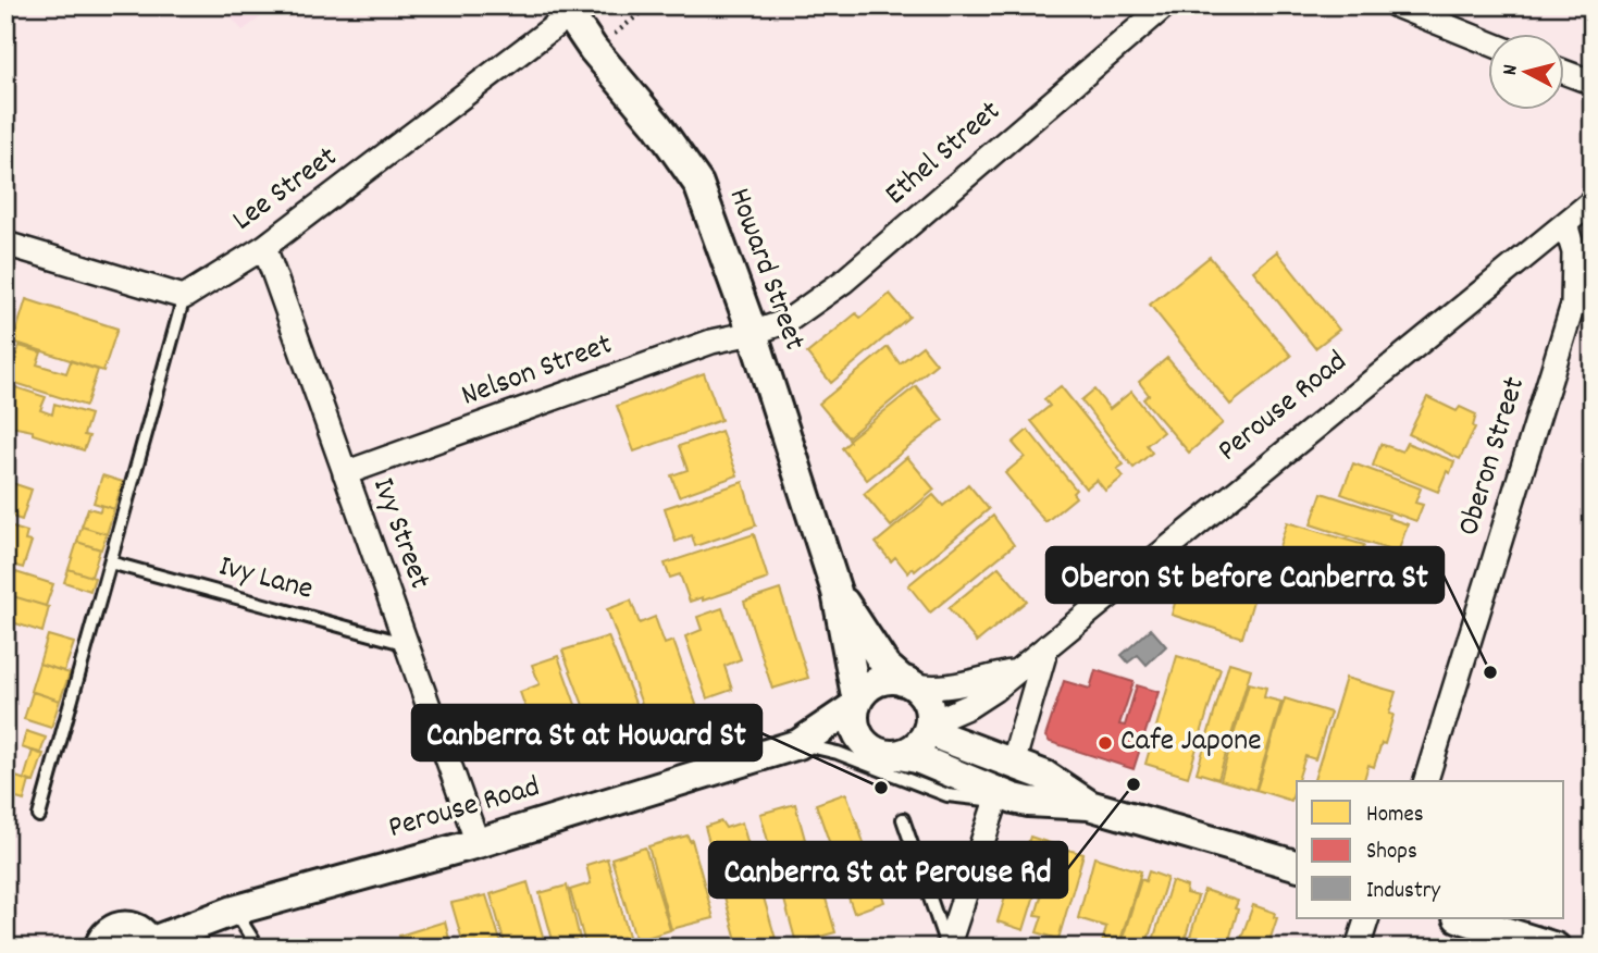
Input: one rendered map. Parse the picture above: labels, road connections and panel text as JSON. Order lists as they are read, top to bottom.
{
  "streets": {
    "street": [
      "Ethel Street",
      "Lee Street",
      "Howard Street",
      "Nelson Street",
      "Perouse Road",
      "Oberon Street",
      "Ivy Street"
    ],
    "lane": ["Ivy Lane"]
  },
  "crossings": [
    ["Ethel Street", "Howard Street"],
    ["Ethel Street", "Nelson Street"],
    ["Lee Street", "Howard Street"],
    ["Lee Street", "Ivy Street"],
    ["Howard Street", "Nelson Street"],
    ["Howard Street", "Perouse Road"],
    ["Nelson Street", "Ivy Street"],
    ["Perouse Road", "Oberon Street"],
    ["Perouse Road", "Ivy Street"],
    ["Ivy Street", "Ivy Lane"]
  ],
  "places": [
    "Oberon St before Canberra St",
    "Cafe Japone",
    "Canberra St at Perouse Rd",
    "Canberra St at Howard St"
  ],
  "legend": ["Homes", "Shops", "Industry"],
  "north": "left"
}
